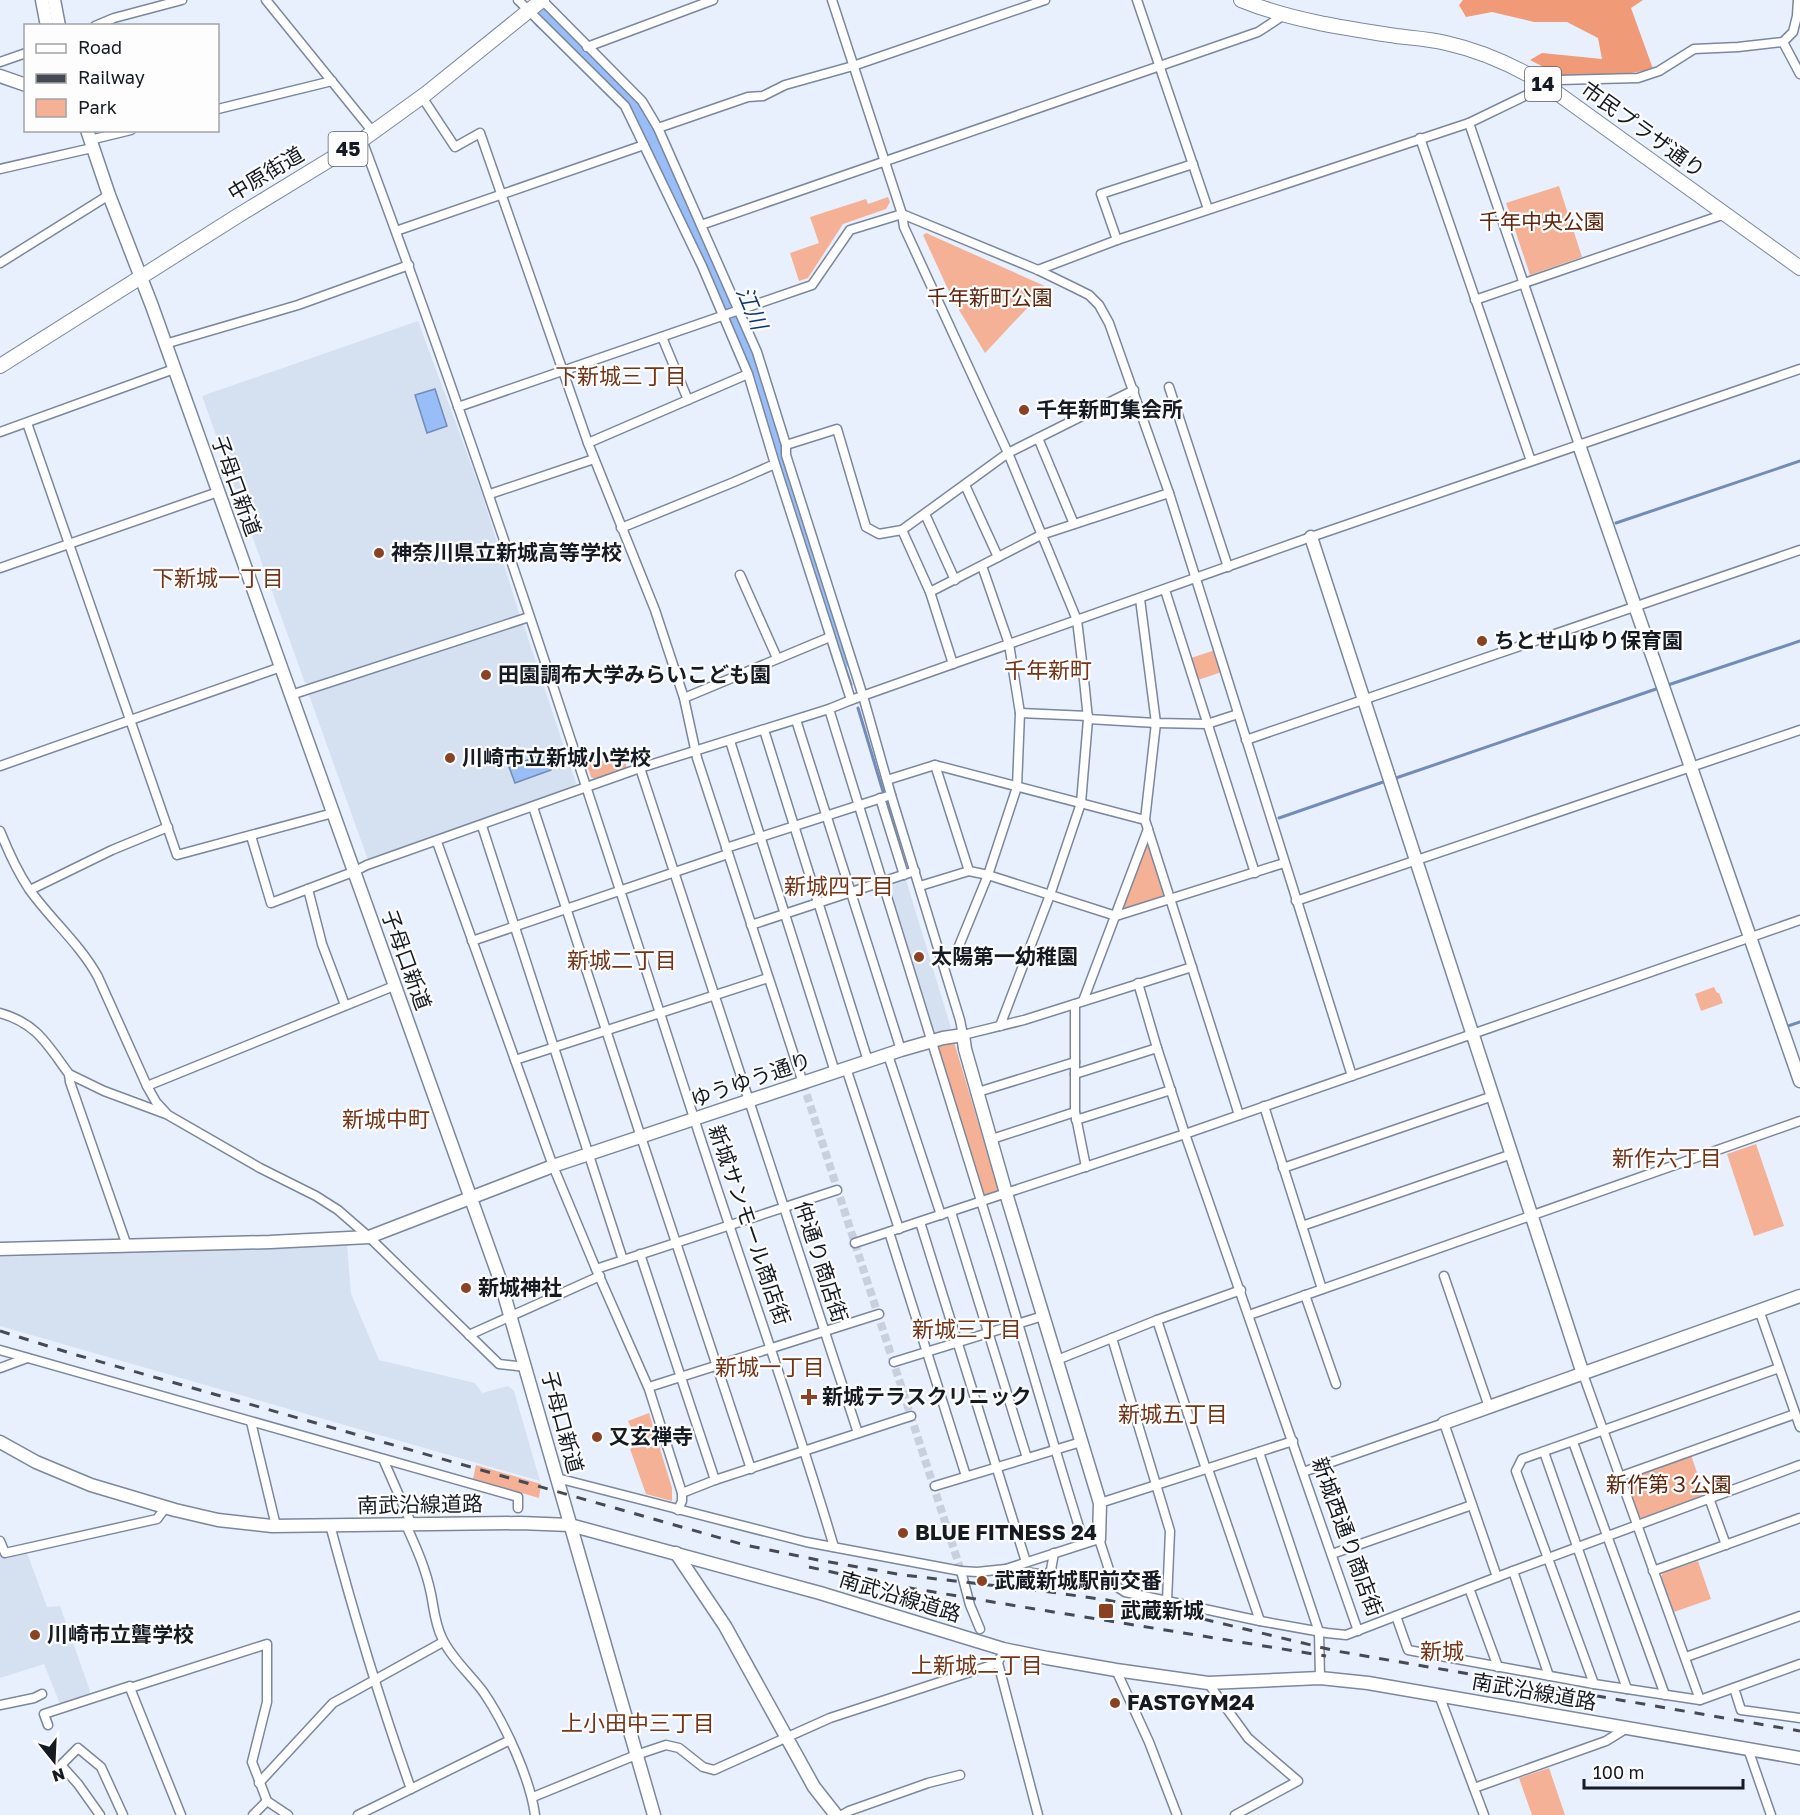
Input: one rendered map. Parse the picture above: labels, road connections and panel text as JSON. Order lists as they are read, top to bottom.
{
  "streets": {
    "main road": [
      "14",
      "市民プラザ通り",
      "45",
      "中原街道"
    ],
    "street": [
      "子母口新道",
      "ゆうゆう通り",
      "新城サンモール商店街",
      "仲通り商店街",
      "南武沿線道路",
      "新城西通り商店街"
    ]
  },
  "crossings": [
    ["中原街道", "子母口新道"],
    ["中原街道", "新城サンモール商店街"],
    ["子母口新道", "ゆうゆう通り"],
    ["子母口新道", "南武沿線道路"],
    ["ゆうゆう通り", "新城サンモール商店街"],
    ["ゆうゆう通り", "仲通り商店街"]
  ],
  "districts": [
    "下新城三丁目",
    "下新城一丁目",
    "千年新町",
    "新城四丁目",
    "新城二丁目",
    "新城中町",
    "新作六丁目",
    "新城三丁目",
    "新城一丁目",
    "新城五丁目",
    "新城",
    "上新城二丁目",
    "上小田中三丁目"
  ],
  "water": ["江川"],
  "parks": ["千年中央公園", "千年新町公園", "新作第３公園"],
  "places": {
    "other": [
      "千年新町集会所",
      "神奈川県立新城高等学校",
      "ちとせ山ゆり保育園",
      "田園調布大学みらいこども園",
      "川崎市立新城小学校",
      "太陽第一幼稚園",
      "新城神社",
      "又玄禅寺",
      "BLUE FITNESS 24",
      "武蔵新城駅前交番",
      "川崎市立聾学校",
      "FASTGYM24"
    ],
    "health": ["新城テラスクリニック"],
    "transit": ["武蔵新城"]
  },
  "legend": ["Road", "Railway", "Park"],
  "scale_bar": "100 m",
  "north": "bottom"
}
